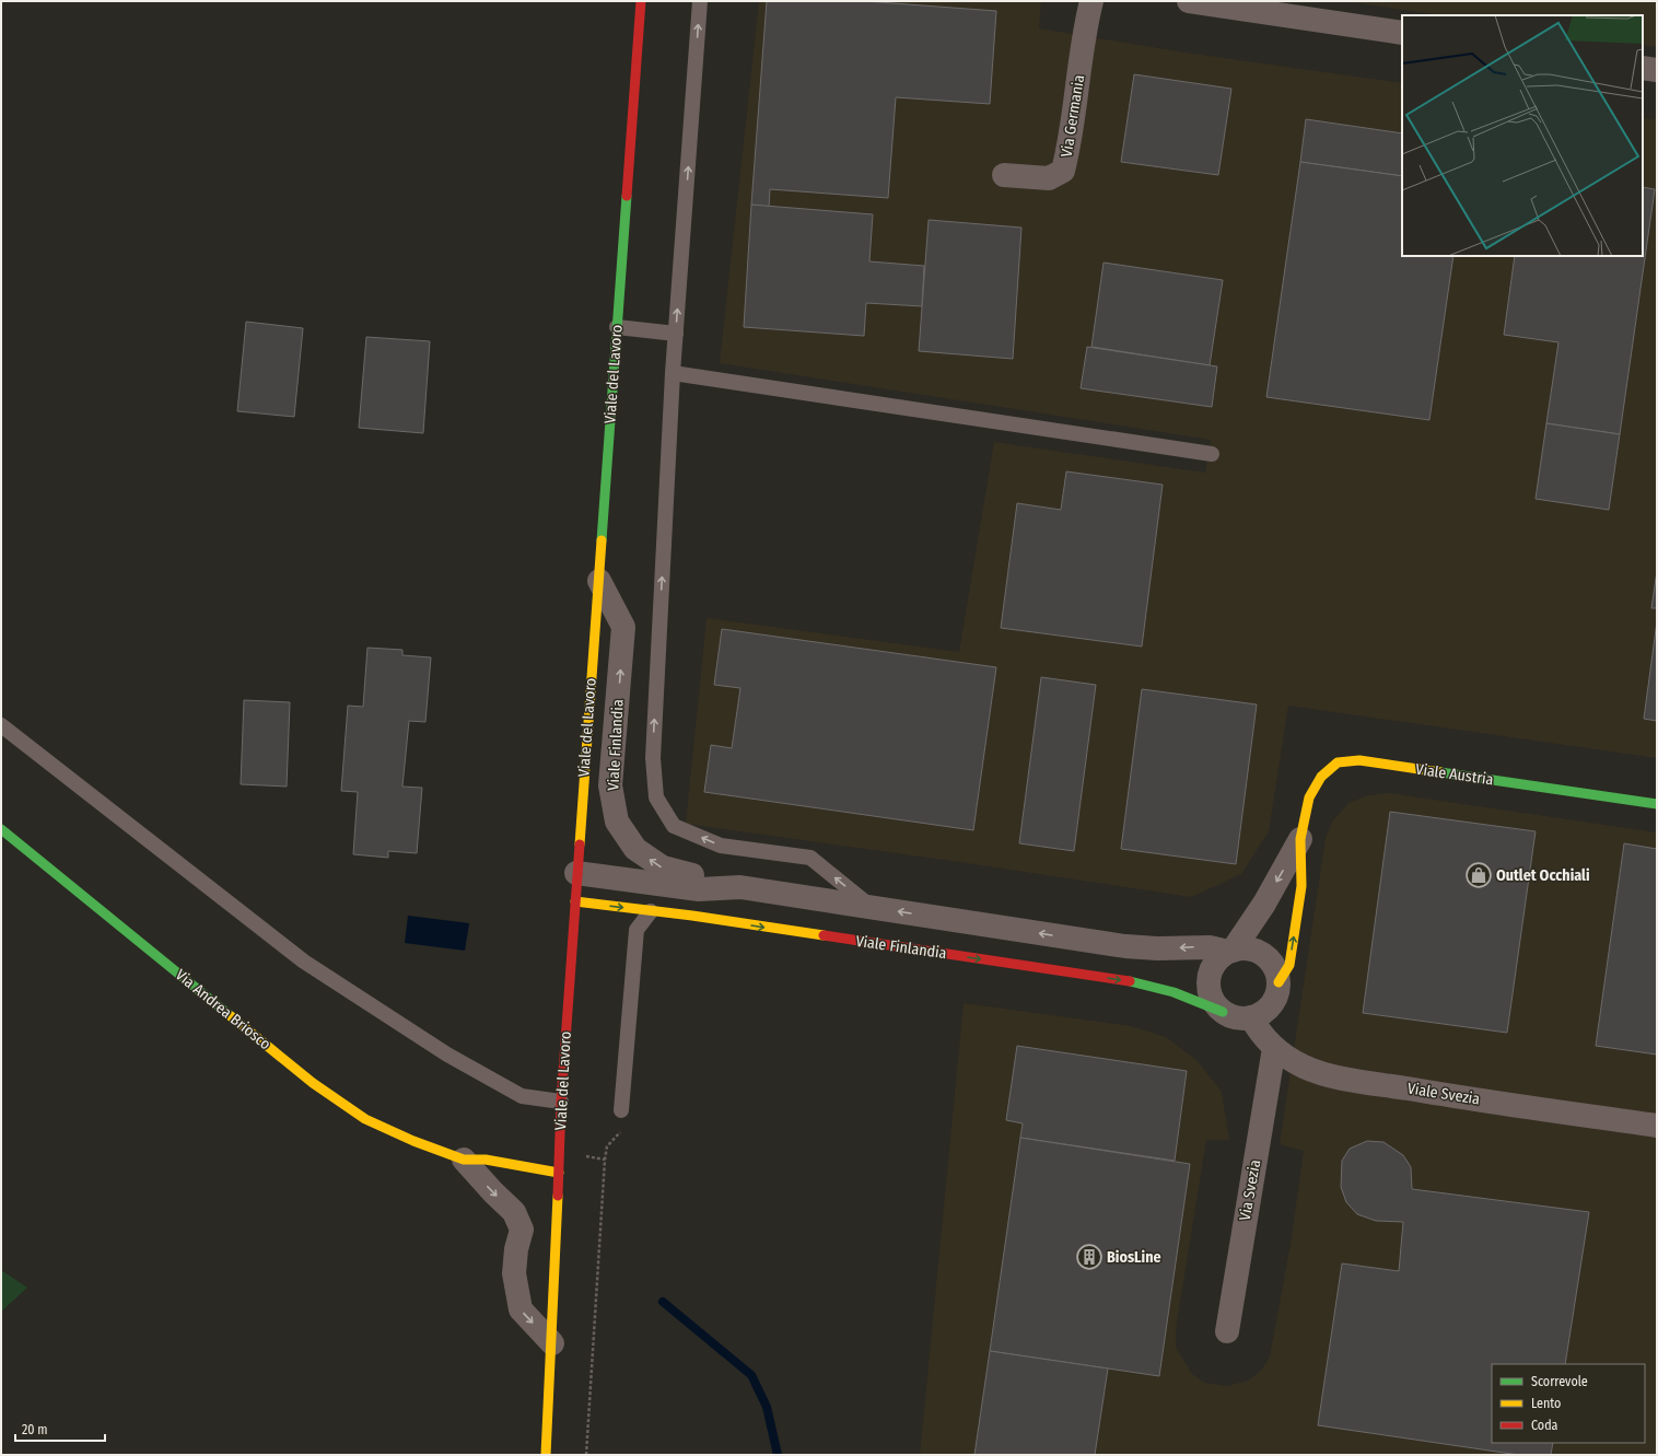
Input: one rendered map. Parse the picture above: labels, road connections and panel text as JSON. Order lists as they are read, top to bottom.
{
  "streets": {
    "street": [
      "Via Germania",
      "Viale del Lavoro",
      "Viale Finlandia",
      "Viale Austria",
      "Via Andrea Briosco",
      "Viale Svezia",
      "Via Svezia"
    ]
  },
  "crossings": [
    ["Viale del Lavoro", "Viale Finlandia"],
    ["Viale del Lavoro", "Via Andrea Briosco"],
    ["Viale Finlandia", "Viale Austria"],
    ["Viale Finlandia", "Viale Svezia"],
    ["Viale Austria", "Viale Svezia"],
    ["Viale Svezia", "Via Svezia"]
  ],
  "places": {
    "shop": ["Outlet Occhiali"],
    "building": ["BiosLine"]
  },
  "legend": ["Scorrevole", "Lento", "Coda"],
  "scale_bar": "20 m"
}
